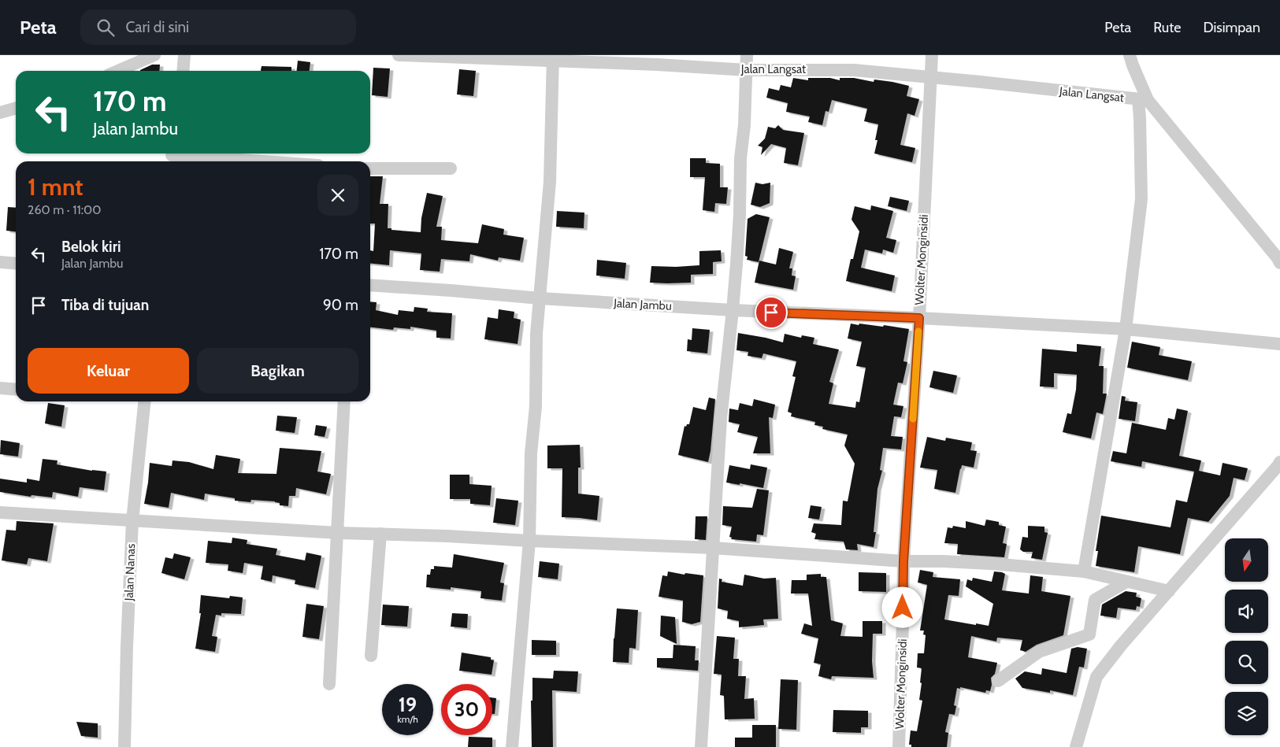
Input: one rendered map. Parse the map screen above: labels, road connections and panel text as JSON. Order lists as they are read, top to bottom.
{
  "streets": {
    "street": [
      "Jalan Langsat",
      "Wolter Monginsidi",
      "Jalan Jambu",
      "Jalan Nanas"
    ]
  },
  "crossings": [
    ["Jalan Langsat", "Wolter Monginsidi"],
    ["Wolter Monginsidi", "Jalan Jambu"]
  ],
  "north": "bottom",
  "page": {
    "header": "Peta",
    "search": "Cari di sini",
    "nav": ["Peta", "Rute", "Disimpan"],
    "turn": ["170 m", "Jalan Jambu"],
    "heading": ["1 mnt", "260 m · 11:00"],
    "list": [
      {
        "name": "Belok kiri",
        "note": "Jalan Jambu",
        "value": "170 m"
      },
      {
        "name": "Tiba di tujuan",
        "value": "90 m"
      }
    ],
    "buttons": ["Keluar", "Bagikan"],
    "speed": "19 km/h",
    "limit": "30"
  }
}
